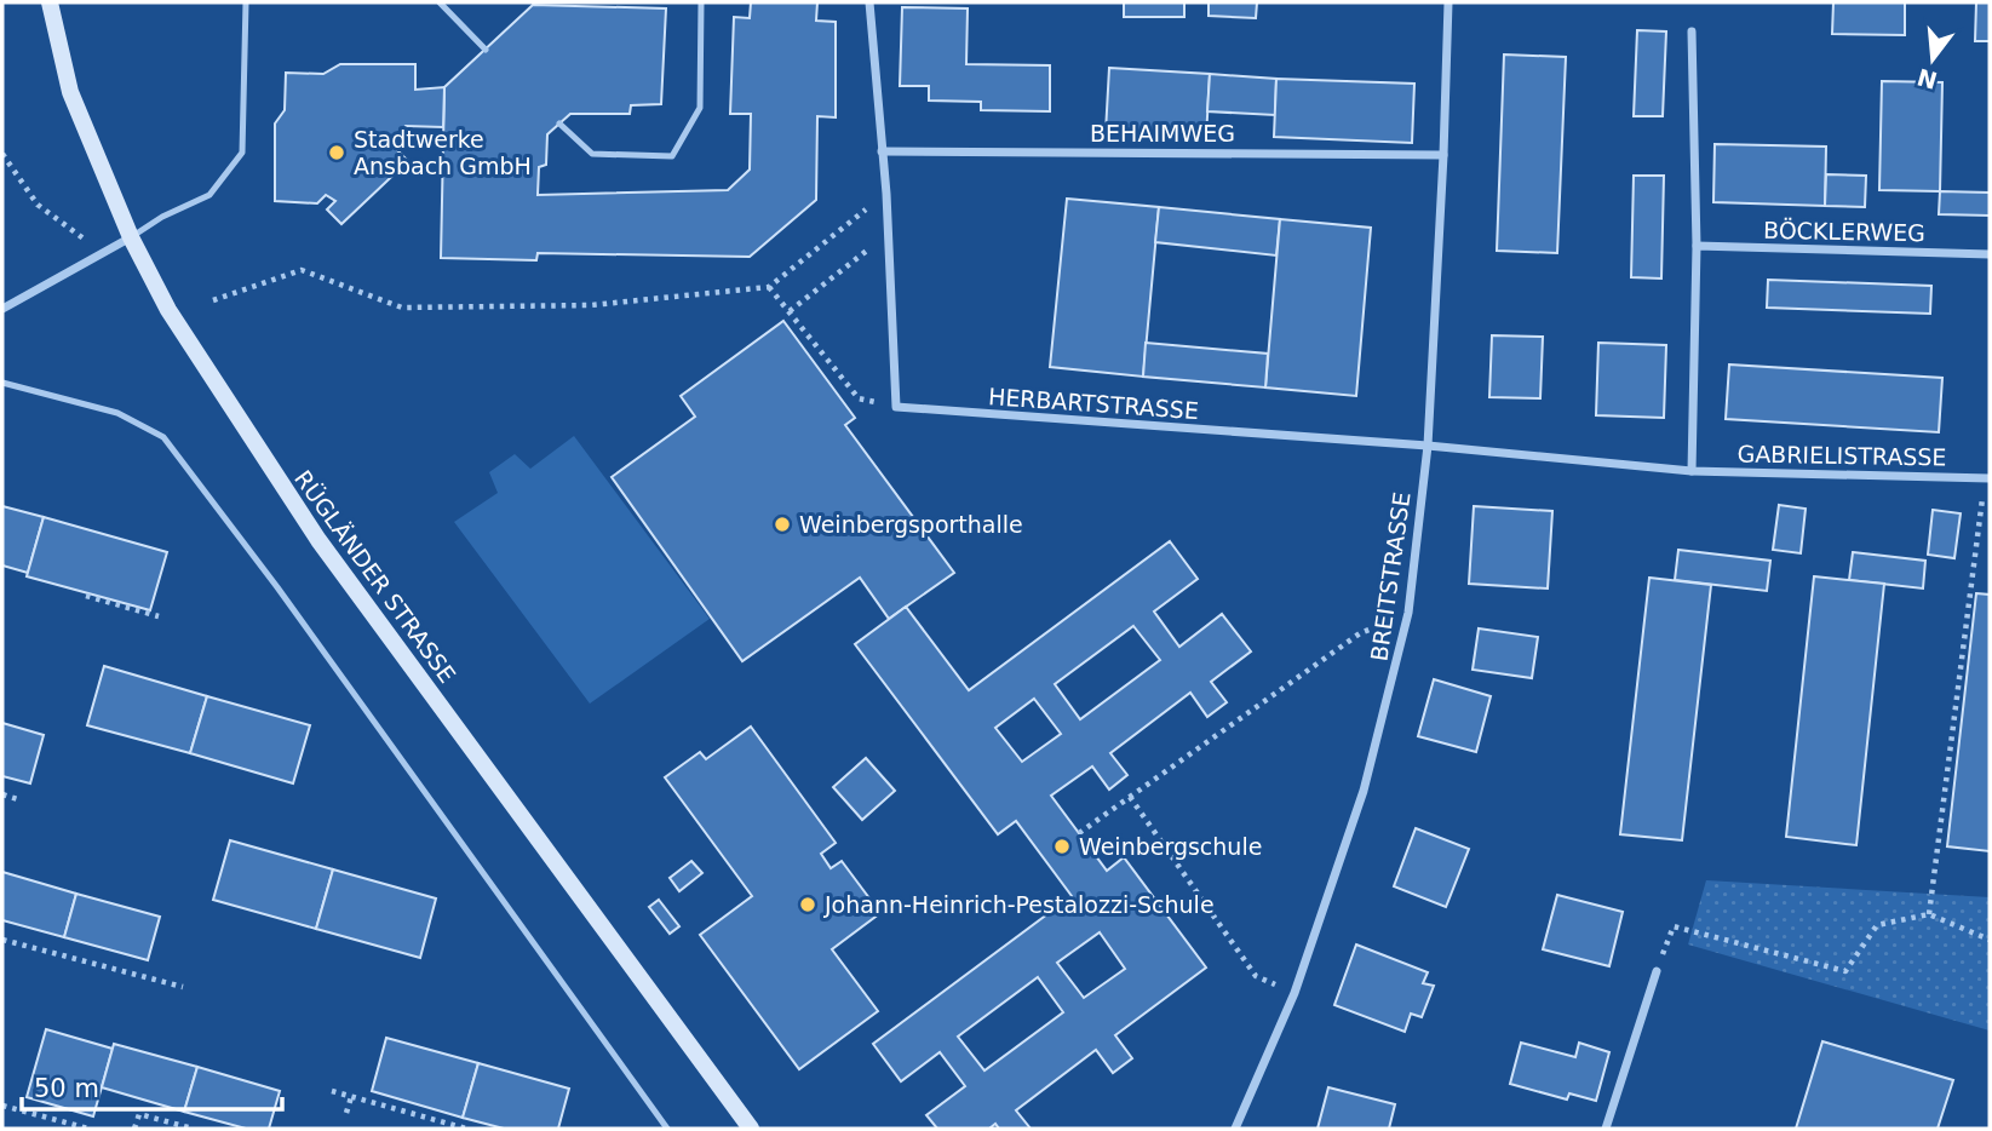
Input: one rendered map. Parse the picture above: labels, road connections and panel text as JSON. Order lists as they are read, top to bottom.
{
  "streets": {
    "main road": ["RÜGLÄNDER STRASSE"],
    "street": [
      "BEHAIMWEG",
      "BÖCKLERWEG",
      "HERBARTSTRASSE",
      "GABRIELISTRASSE",
      "BREITSTRASSE"
    ]
  },
  "crossings": [
    ["BEHAIMWEG", "BREITSTRASSE"],
    ["HERBARTSTRASSE", "GABRIELISTRASSE"],
    ["HERBARTSTRASSE", "BREITSTRASSE"]
  ],
  "places": [
    "Stadtwerke Ansbach GmbH",
    "Weinbergsporthalle",
    "Weinbergschule",
    "Johann-Heinrich-Pestalozzi-Schule"
  ],
  "scale_bar": "50 m",
  "north": "bottom"
}
